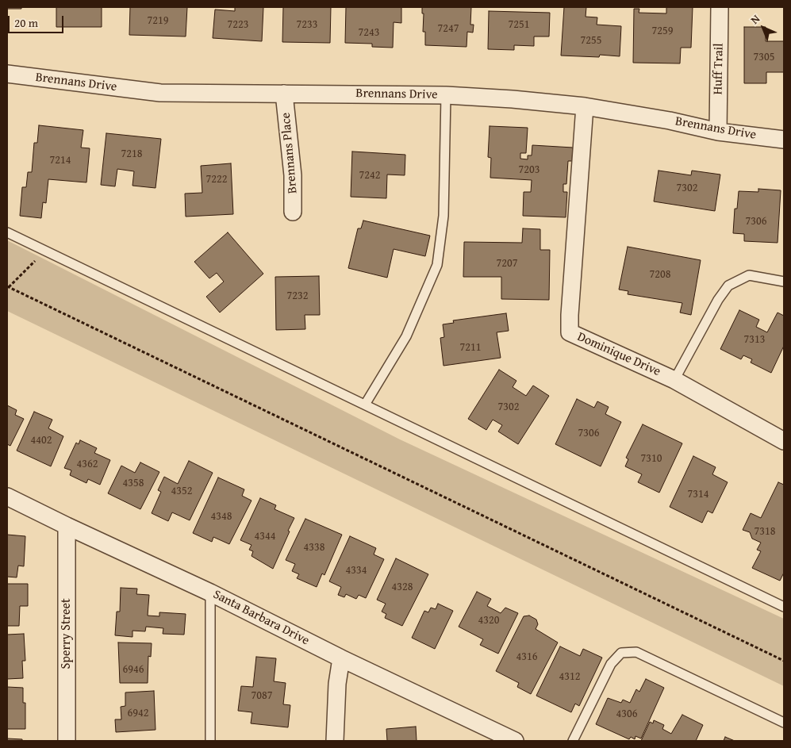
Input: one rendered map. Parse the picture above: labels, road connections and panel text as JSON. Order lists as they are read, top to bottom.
{
  "streets": {
    "street": [
      "Huff Trail",
      "Brennans Drive",
      "Brennans Place",
      "Dominique Drive",
      "Santa Barbara Drive",
      "Sperry Street"
    ]
  },
  "crossings": [
    ["Huff Trail", "Brennans Drive"],
    ["Brennans Drive", "Brennans Place"],
    ["Brennans Drive", "Dominique Drive"],
    ["Santa Barbara Drive", "Sperry Street"]
  ],
  "house_numbers": [
    "7219",
    "7223",
    "7233",
    "7251",
    "7247",
    "7259",
    "7243",
    "7255",
    "7305",
    "7218",
    "7214",
    "7203",
    "7242",
    "7222",
    "7302",
    "7306",
    "7207",
    "7208",
    "7232",
    "7313",
    "7211",
    "7302",
    "7306",
    "4402",
    "7310",
    "4362",
    "4358",
    "4352",
    "7314",
    "4348",
    "7318",
    "4344",
    "4338",
    "4334",
    "4328",
    "4320",
    "4316",
    "6946",
    "4312",
    "7087",
    "6942",
    "4306"
  ],
  "scale_bar": "20 m",
  "north": "top left"
}
